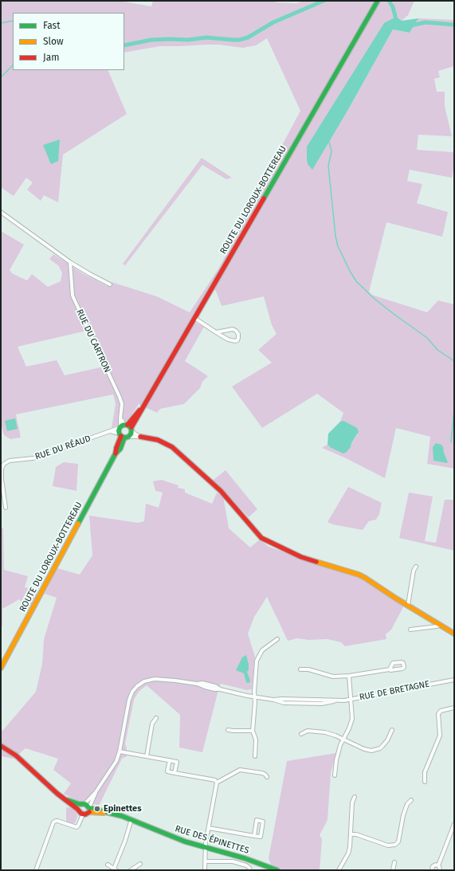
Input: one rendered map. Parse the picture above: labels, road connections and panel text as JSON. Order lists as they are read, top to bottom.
{
  "streets": {
    "main road": ["ROUTE DU LOROUX-BOTTEREAU", "RUE DES ÉPINETTES"],
    "street": ["RUE DU CARTRON", "RUE DU RÉAUD", "RUE DE BRETAGNE"]
  },
  "crossings": [
    ["ROUTE DU LOROUX-BOTTEREAU", "RUE DU CARTRON"],
    ["ROUTE DU LOROUX-BOTTEREAU", "RUE DU RÉAUD"],
    ["RUE DU CARTRON", "RUE DU RÉAUD"],
    ["RUE DE BRETAGNE", "RUE DES ÉPINETTES"]
  ],
  "places": ["Epinettes"],
  "legend": ["Fast", "Slow", "Jam"]
}
